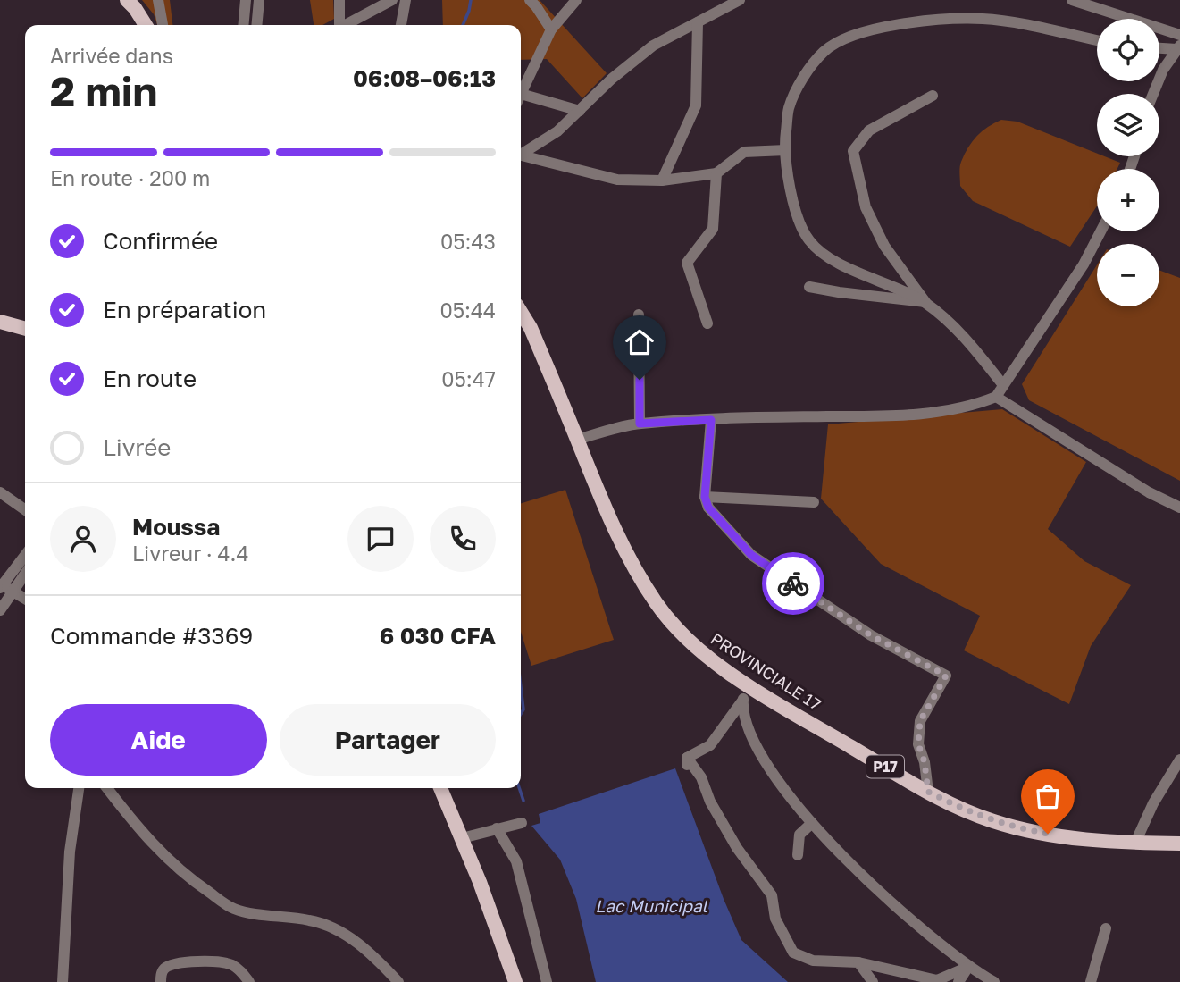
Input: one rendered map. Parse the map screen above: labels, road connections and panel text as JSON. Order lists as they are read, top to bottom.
{
  "streets": {
    "main road": ["PROVINCIALE 17", "P17"]
  },
  "water": ["Lac Municipal"],
  "page": {
    "map_buttons": ["+", "−"],
    "heading": ["2 min", "Arrivée dans", "06:08–06:13"],
    "panel": [
      "Moussa",
      "Livreur · 4.4",
      "Commande #3369",
      "6 030 CFA"
    ],
    "bar": "En route · 200 m",
    "list": [
      ["Confirmée", "05:43"],
      ["En préparation", "05:44"],
      ["En route", "05:47"],
      "Livrée"
    ],
    "buttons": ["Aide", "Partager"]
  }
}
